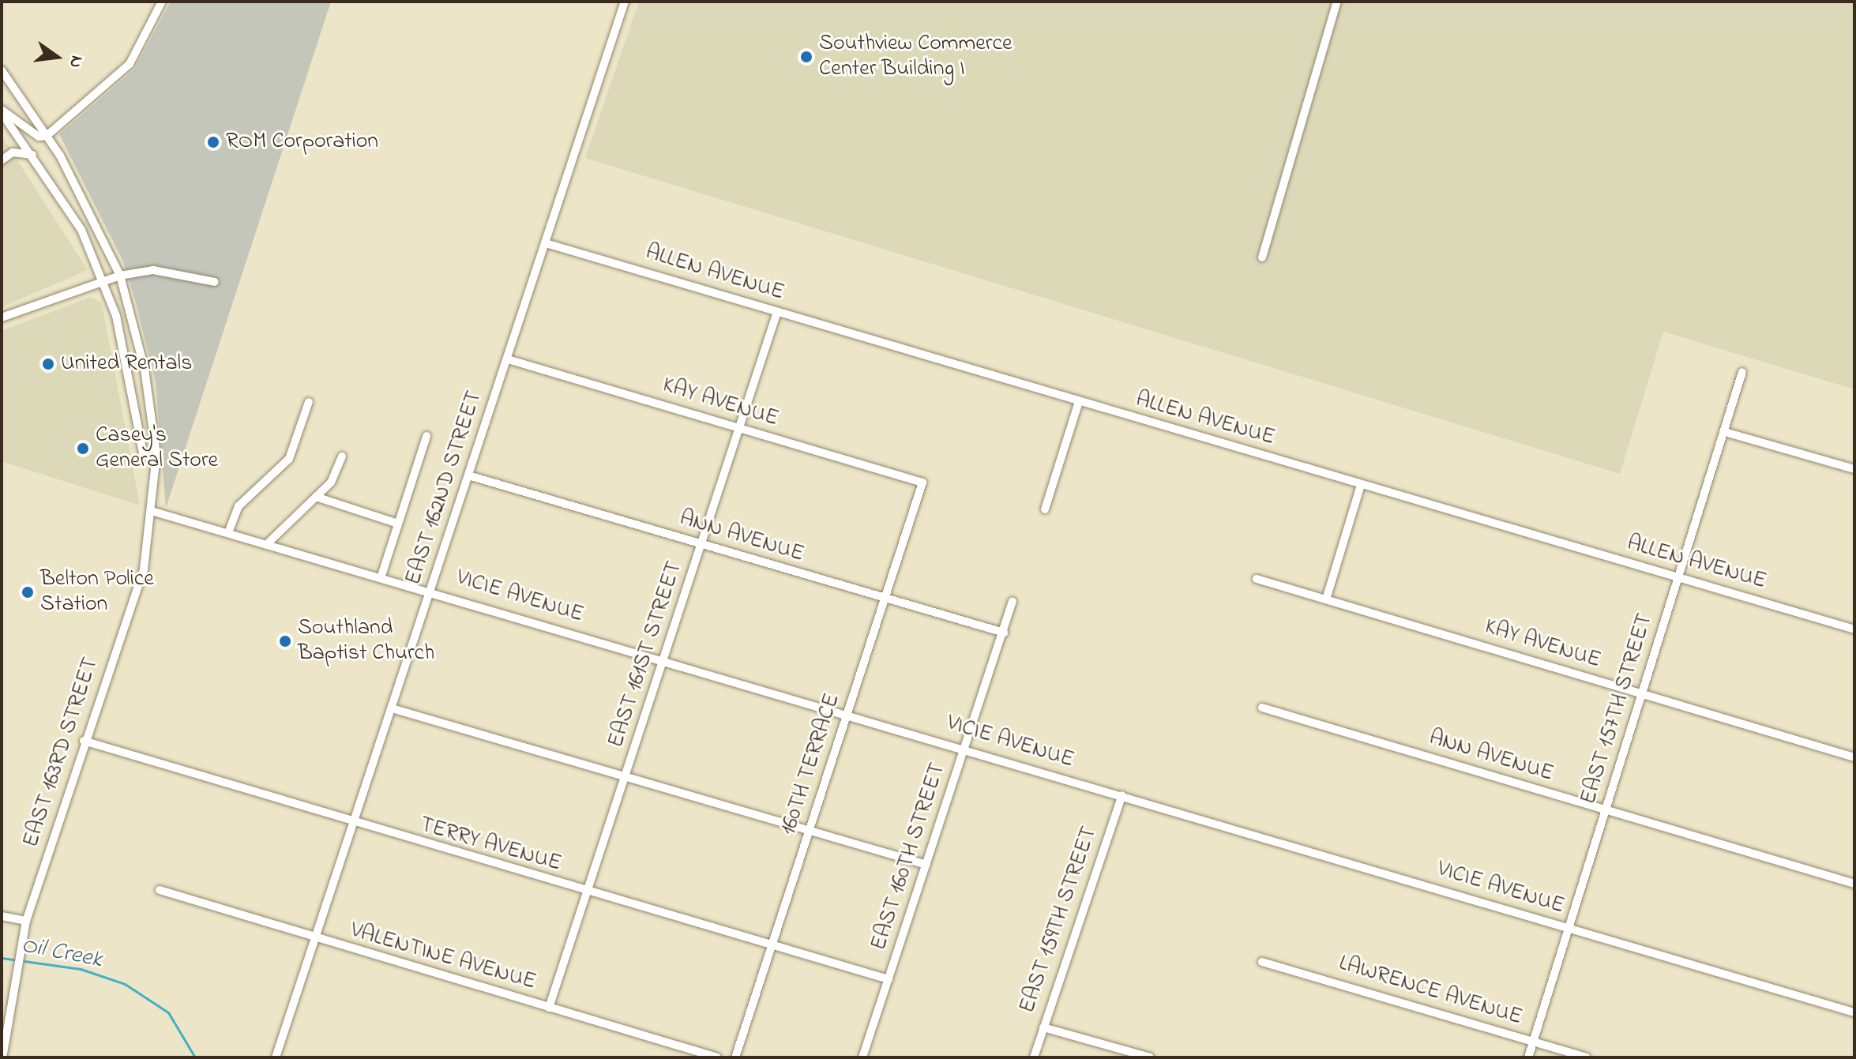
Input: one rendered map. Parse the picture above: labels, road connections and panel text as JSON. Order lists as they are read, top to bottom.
{
  "streets": {
    "street": [
      "ALLEN AVENUE",
      "KAY AVENUE",
      "EAST 162ND STREET",
      "ANN AVENUE",
      "VICIE AVENUE",
      "EAST 161ST STREET",
      "EAST 157TH STREET",
      "EAST 163RD STREET",
      "160TH TERRACE",
      "TERRY AVENUE",
      "EAST 160TH STREET",
      "EAST 159TH STREET",
      "VALENTINE AVENUE",
      "LAWRENCE AVENUE"
    ]
  },
  "crossings": [
    ["ALLEN AVENUE", "EAST 162ND STREET"],
    ["ALLEN AVENUE", "EAST 161ST STREET"],
    ["ALLEN AVENUE", "EAST 157TH STREET"],
    ["KAY AVENUE", "EAST 162ND STREET"],
    ["KAY AVENUE", "EAST 161ST STREET"],
    ["KAY AVENUE", "EAST 157TH STREET"],
    ["KAY AVENUE", "160TH TERRACE"],
    ["EAST 162ND STREET", "ANN AVENUE"],
    ["EAST 162ND STREET", "VICIE AVENUE"],
    ["EAST 162ND STREET", "TERRY AVENUE"],
    ["EAST 162ND STREET", "VALENTINE AVENUE"],
    ["ANN AVENUE", "EAST 161ST STREET"],
    ["ANN AVENUE", "EAST 157TH STREET"],
    ["ANN AVENUE", "160TH TERRACE"],
    ["ANN AVENUE", "EAST 160TH STREET"],
    ["VICIE AVENUE", "EAST 161ST STREET"],
    ["VICIE AVENUE", "EAST 157TH STREET"],
    ["VICIE AVENUE", "EAST 163RD STREET"],
    ["VICIE AVENUE", "160TH TERRACE"],
    ["VICIE AVENUE", "EAST 160TH STREET"],
    ["VICIE AVENUE", "EAST 159TH STREET"],
    ["EAST 161ST STREET", "TERRY AVENUE"],
    ["EAST 161ST STREET", "VALENTINE AVENUE"],
    ["EAST 157TH STREET", "LAWRENCE AVENUE"],
    ["EAST 163RD STREET", "TERRY AVENUE"],
    ["160TH TERRACE", "TERRY AVENUE"],
    ["TERRY AVENUE", "EAST 160TH STREET"]
  ],
  "water": ["Oil Creek"],
  "places": [
    "Southview Commerce Center Building I",
    "ROM Corporation",
    "United Rentals",
    "Casey's General Store",
    "Belton Police Station",
    "Southland Baptist Church"
  ],
  "north": "right"
}
